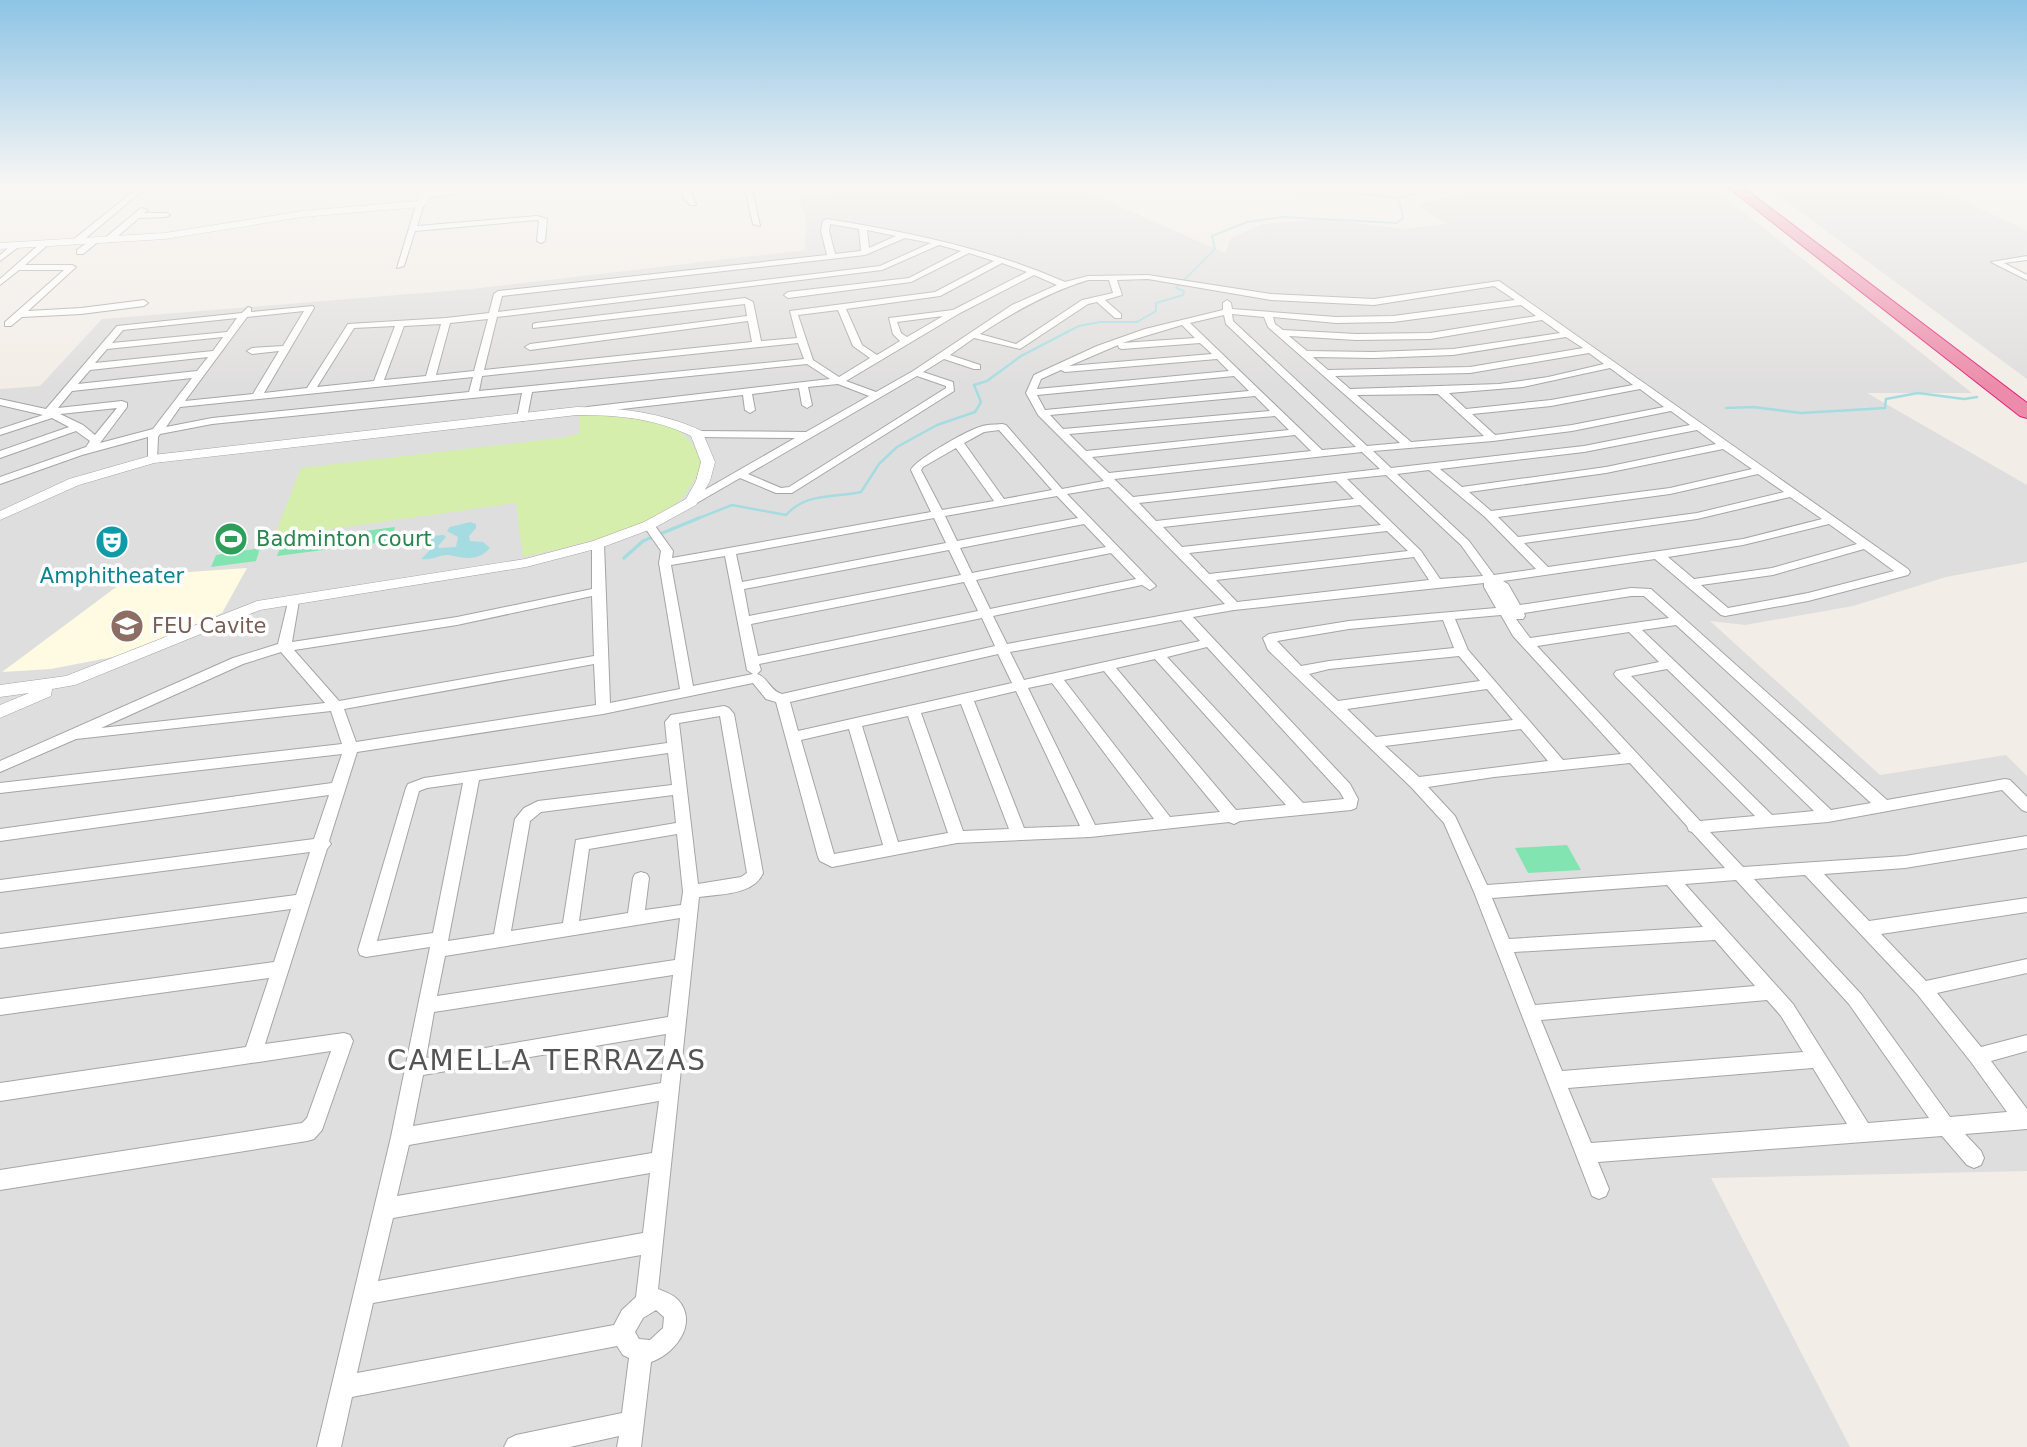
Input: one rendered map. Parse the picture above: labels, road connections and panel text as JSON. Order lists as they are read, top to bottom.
{
  "districts": ["CAMELLA TERRAZAS"],
  "places": {
    "sports": ["Badminton court"],
    "theatre": ["Amphitheater"],
    "school or university": ["FEU Cavite"]
  }
}
